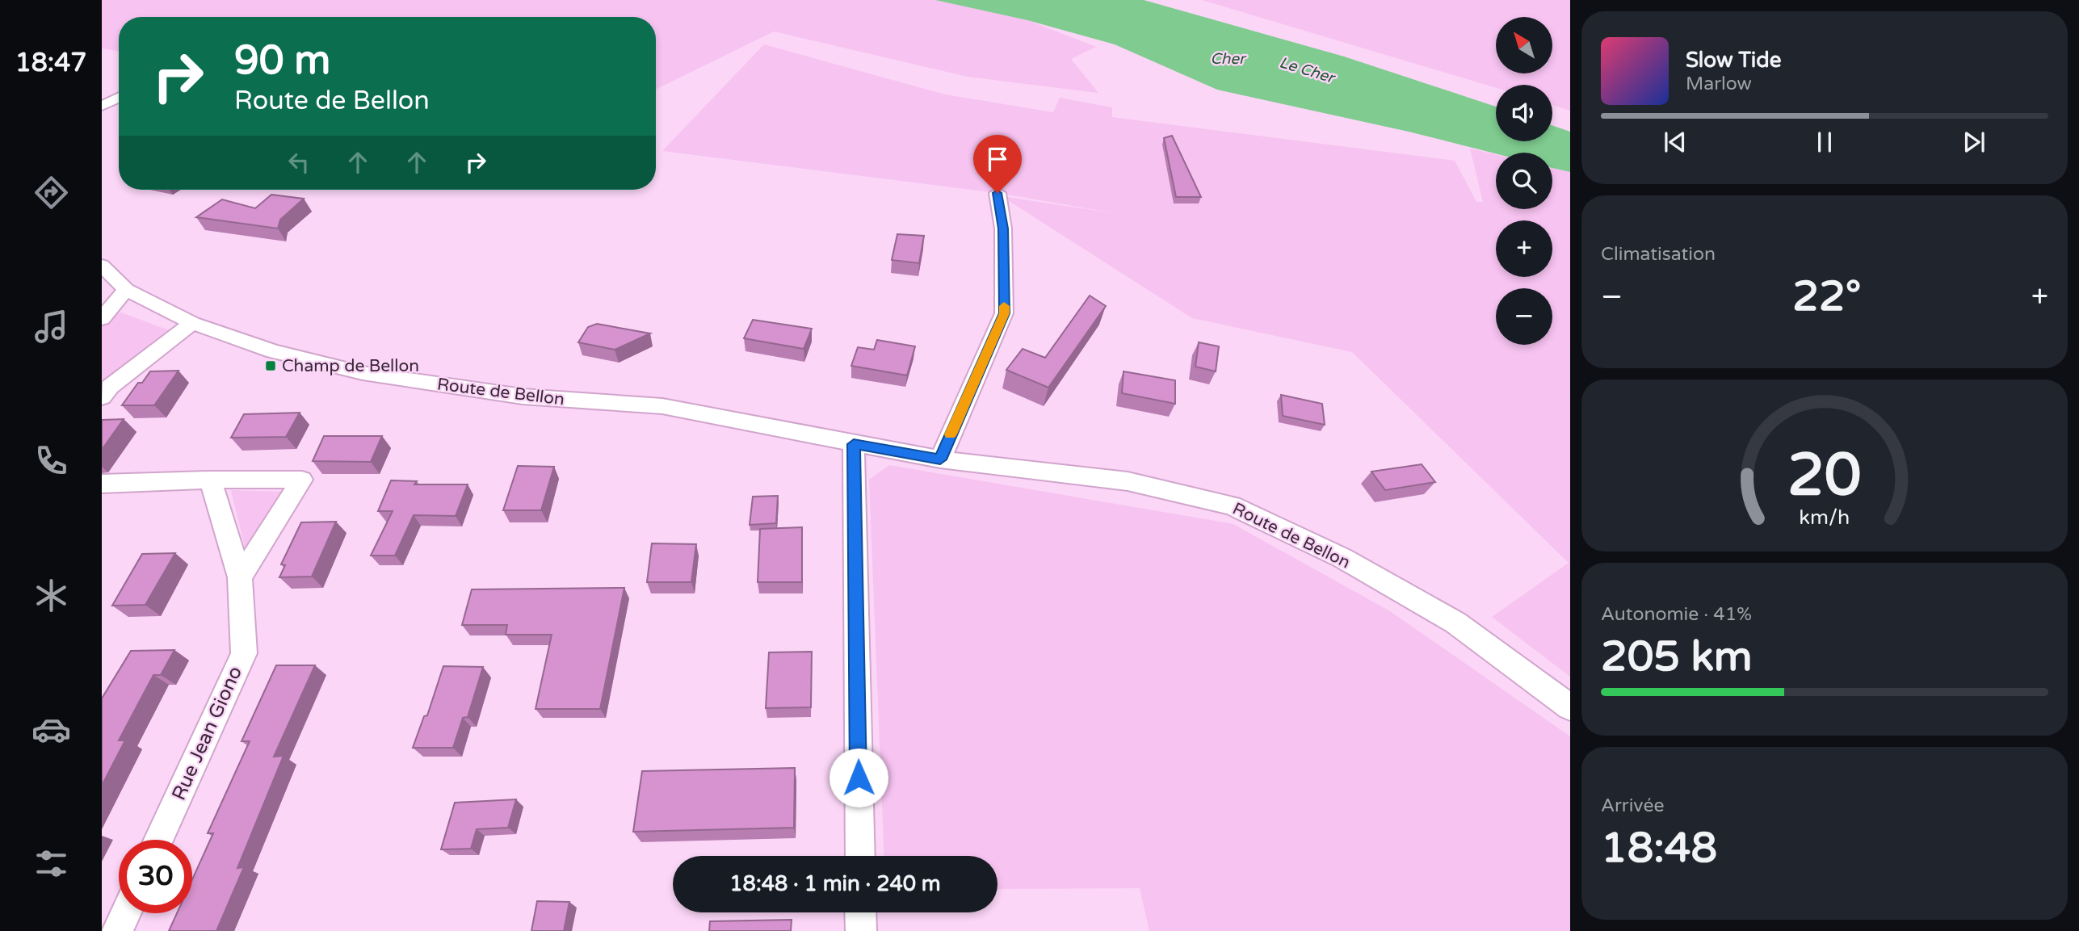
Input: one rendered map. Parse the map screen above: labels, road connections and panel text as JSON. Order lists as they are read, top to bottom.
{
  "streets": {
    "street": ["Route de Bellon", "Rue Jean Giono"]
  },
  "water": ["Cher", "Le Cher"],
  "places": {
    "transit": ["Champ de Bellon"]
  },
  "north": "top left",
  "page": {
    "tabs": "18:47",
    "map_buttons": ["+", "−"],
    "turn": ["90 m", "Route de Bellon"],
    "song": ["Slow Tide", "Marlow"],
    "tile": [
      "Climatisation",
      ["Autonomie · 41%", "205 km"],
      ["Arrivée", "18:48"]
    ],
    "heat": ["−", "22°", "+"],
    "limit": "30",
    "trip": "18:48 · 1 min · 240 m",
    "gauge": ["20", "km/h"]
  }
}
